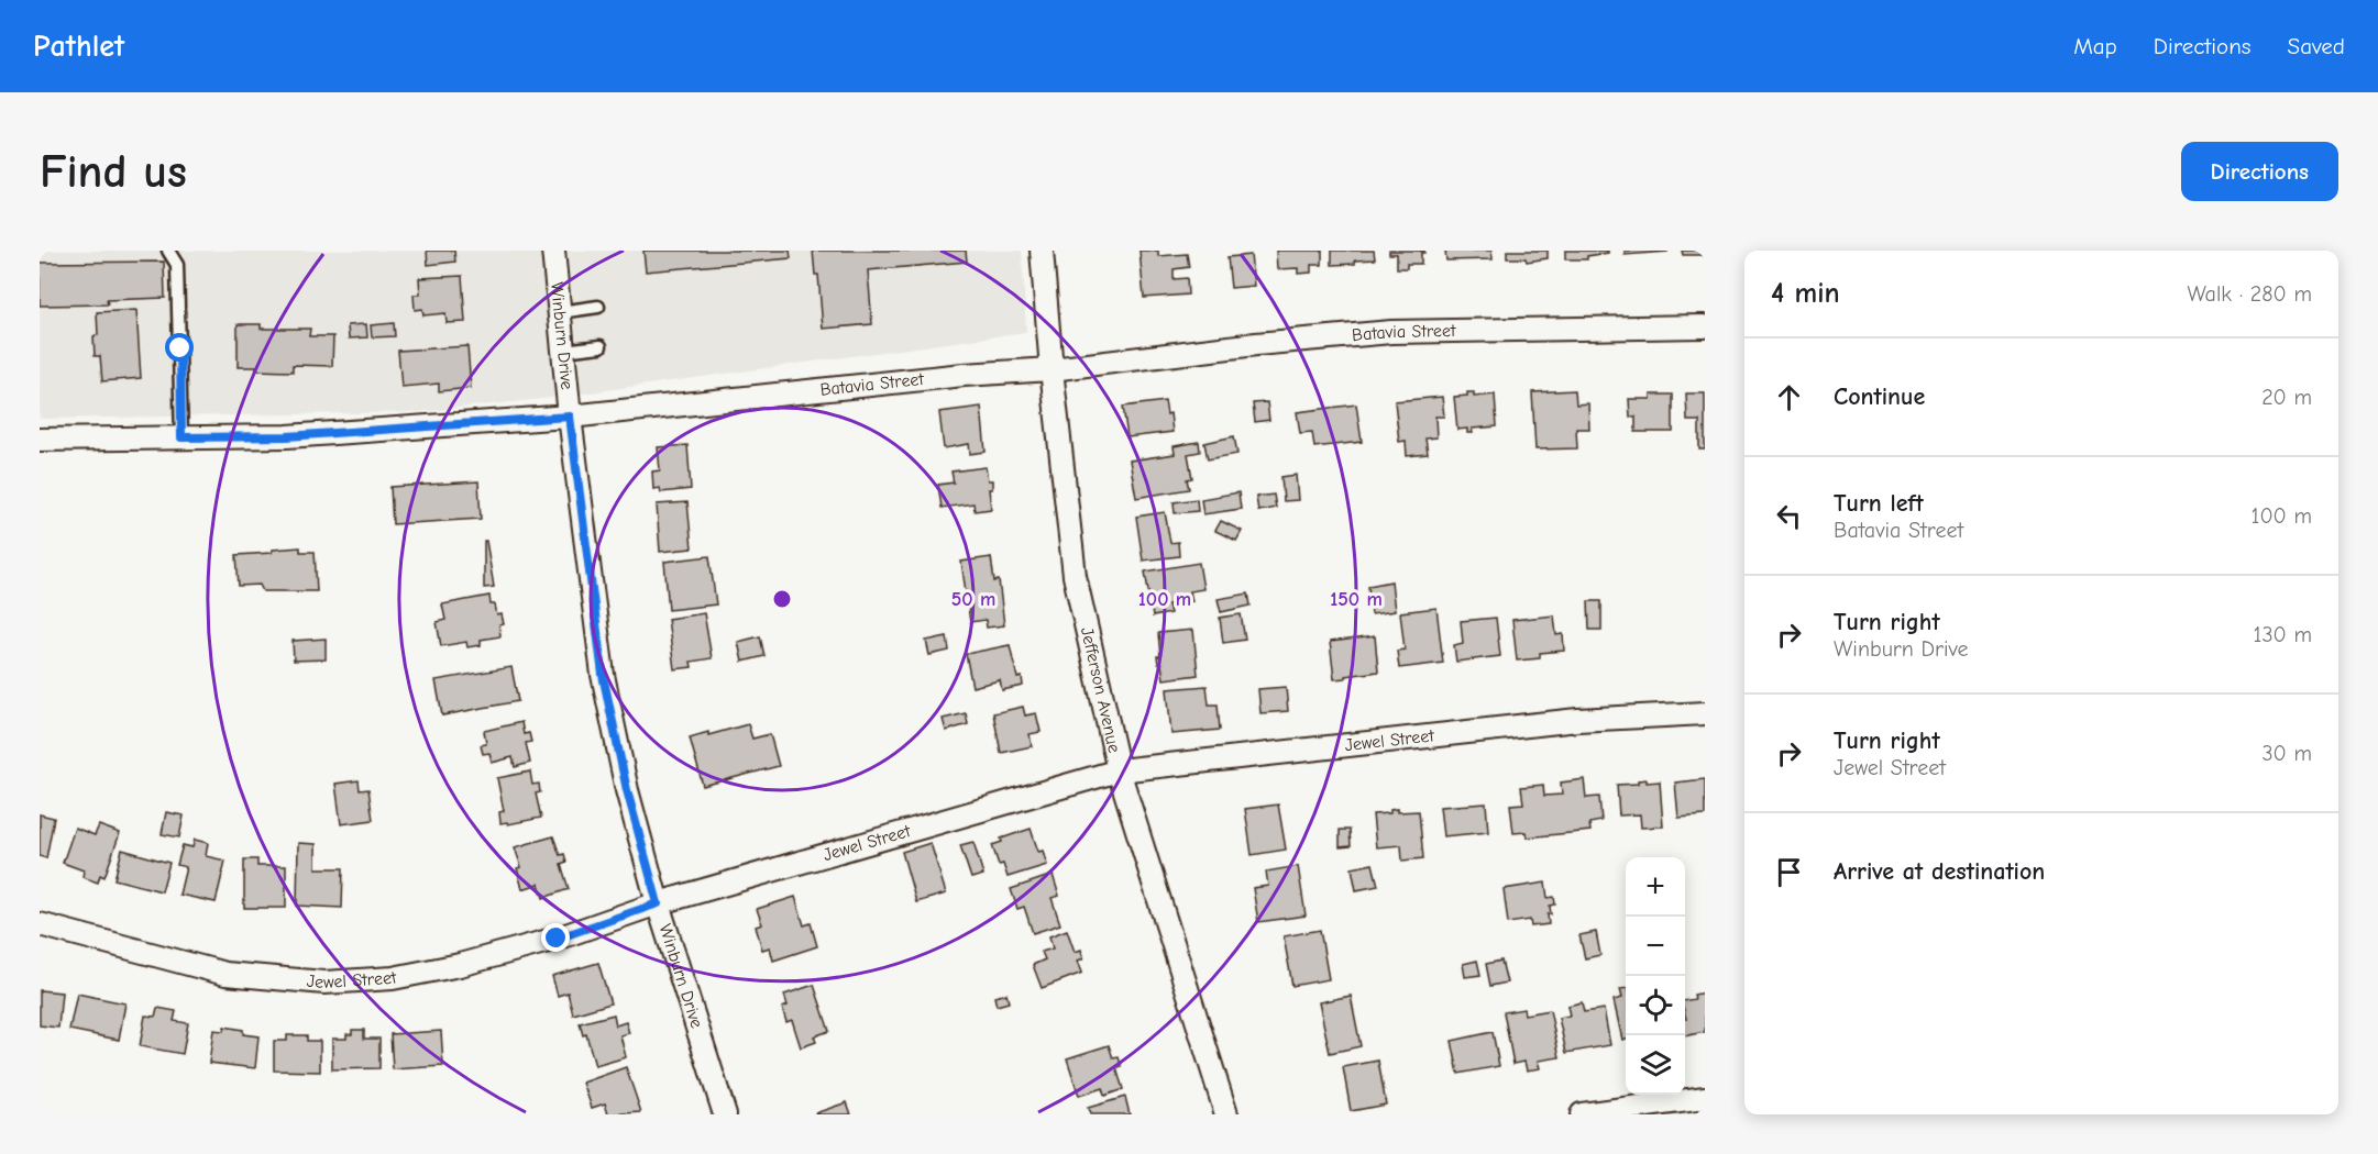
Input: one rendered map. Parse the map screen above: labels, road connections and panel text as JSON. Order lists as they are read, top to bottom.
{
  "streets": {
    "street": [
      "Batavia Street",
      "Winburn Drive",
      "Jefferson Avenue",
      "Jewel Street"
    ]
  },
  "crossings": [
    ["Batavia Street", "Winburn Drive"],
    ["Batavia Street", "Jefferson Avenue"],
    ["Winburn Drive", "Jewel Street"],
    ["Jefferson Avenue", "Jewel Street"]
  ],
  "page": {
    "header": "Pathlet",
    "nav": ["Map", "Directions", "Saved"],
    "buttons": "Directions",
    "title": "Find us",
    "heading": ["4 min", "Walk · 280 m"],
    "list": [
      ["Continue", "20 m"],
      ["Turn left", "Batavia Street", "100 m"],
      ["Turn right", "Winburn Drive", "130 m"],
      ["Turn right", "Jewel Street", "30 m"],
      "Arrive at destination"
    ],
    "map_buttons": ["+", "−"]
  },
  "rings": ["50 m", "100 m", "150 m"]
}
